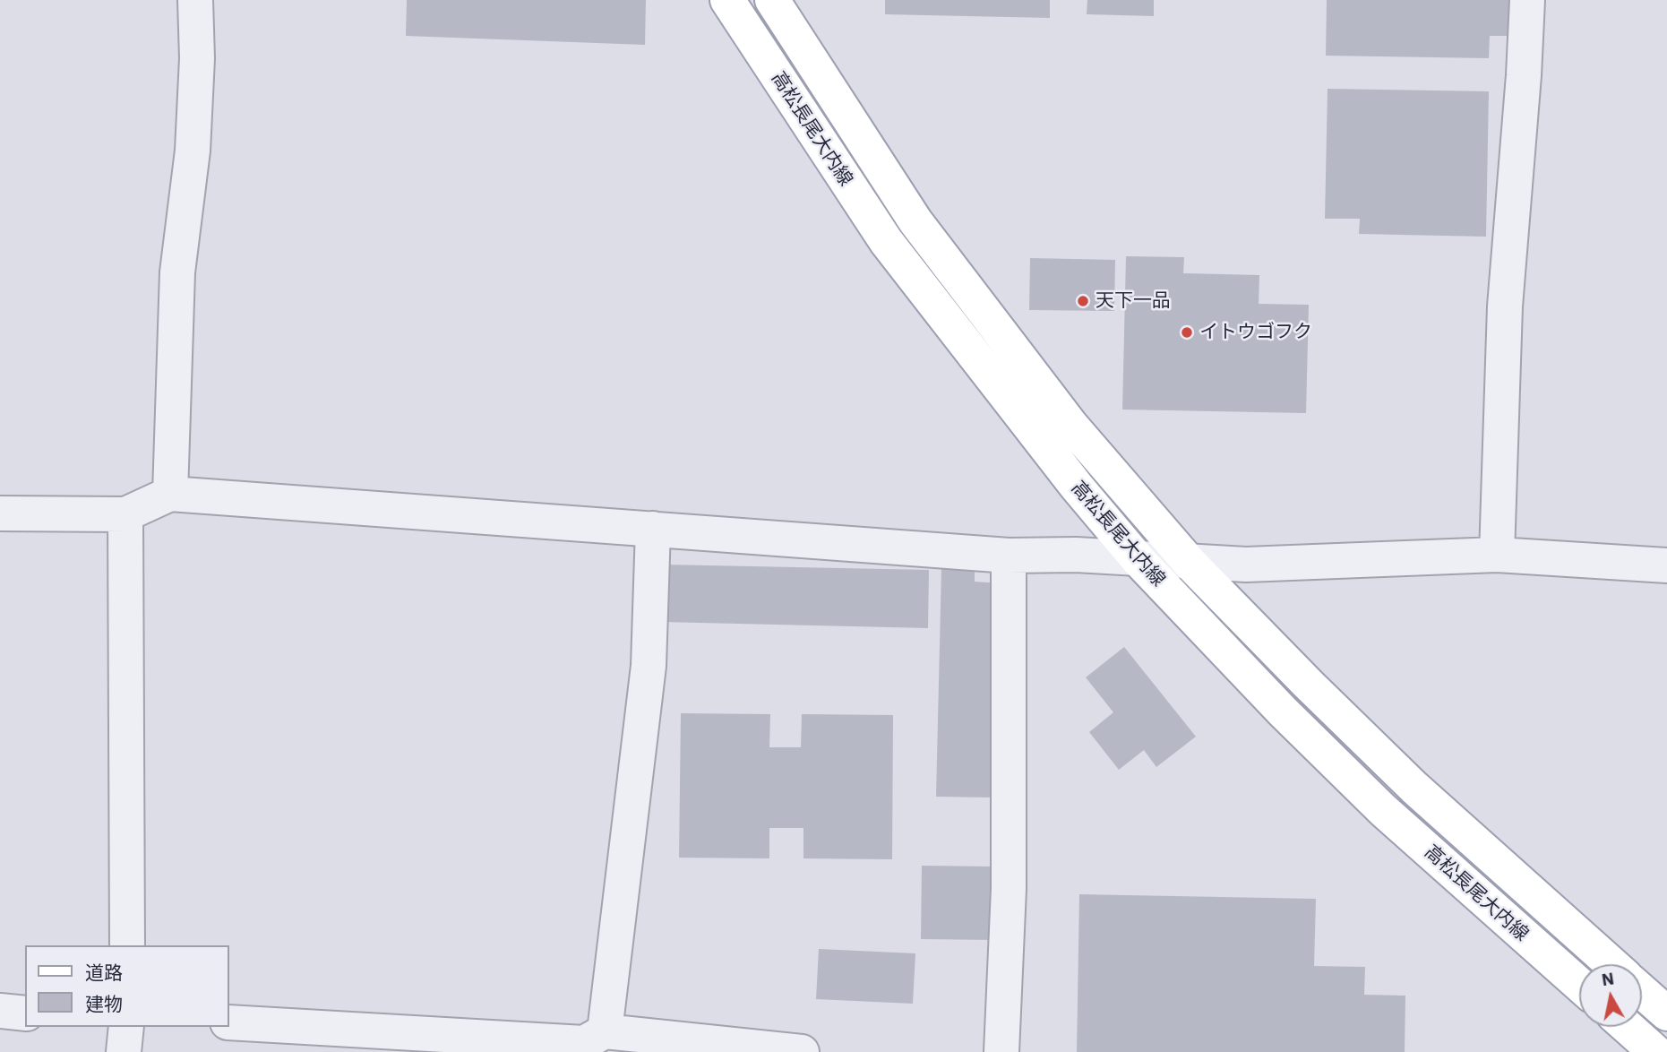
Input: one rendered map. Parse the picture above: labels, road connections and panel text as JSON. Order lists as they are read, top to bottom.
{
  "streets": {
    "main road": ["高松長尾大内線"]
  },
  "places": ["天下一品", "イトウゴフク"],
  "legend": ["道路", "建物"],
  "north": "top"
}
